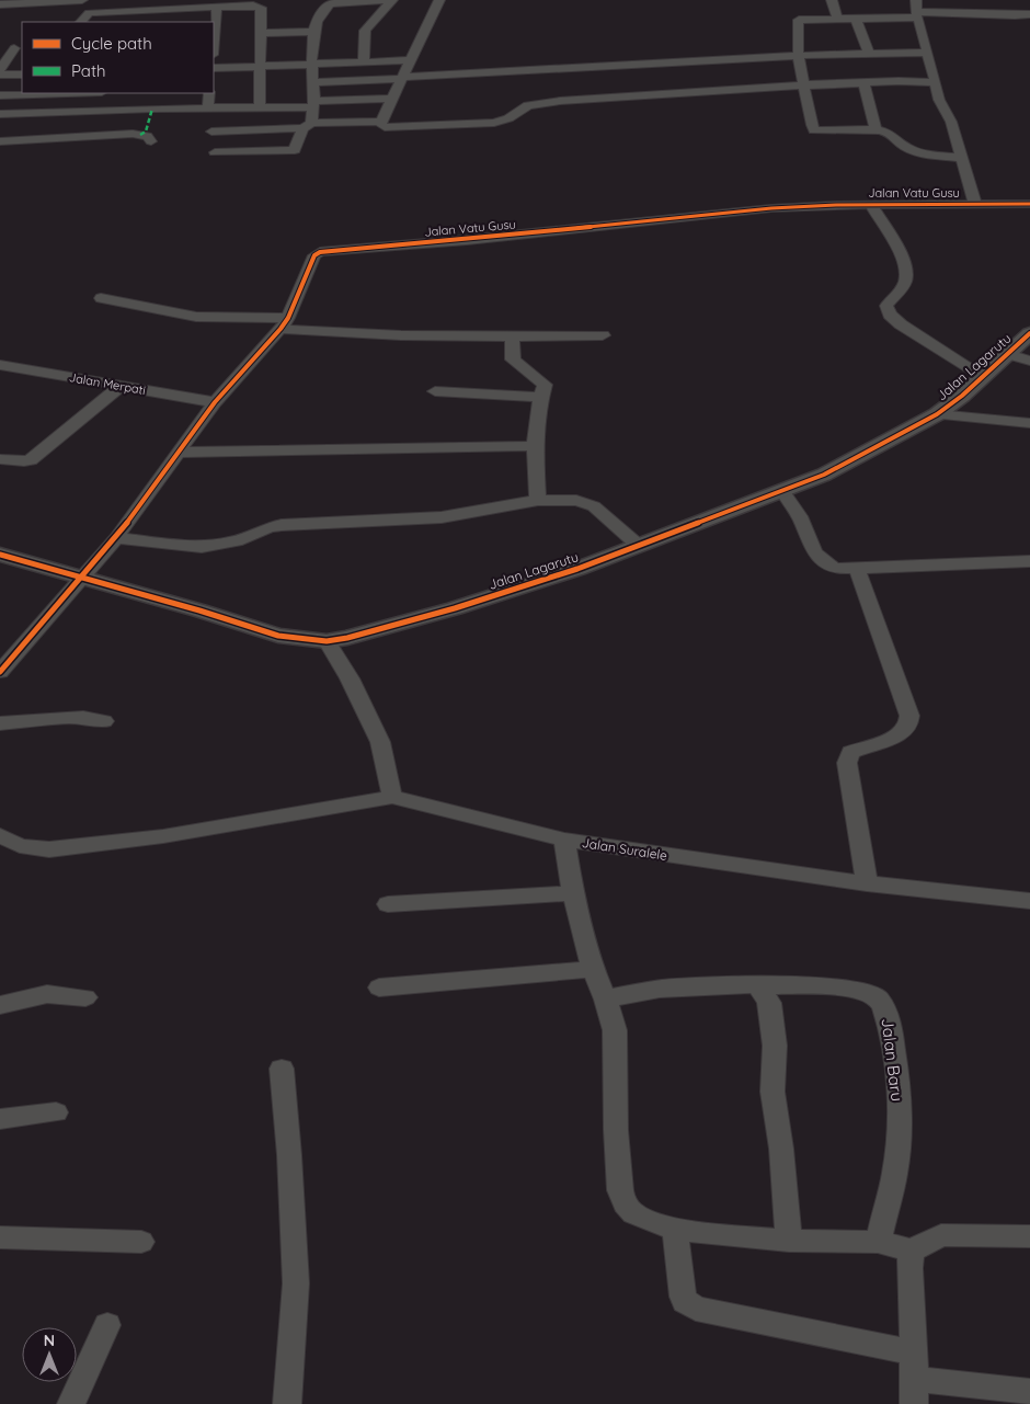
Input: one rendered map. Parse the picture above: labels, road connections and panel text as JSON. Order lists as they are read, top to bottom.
{
  "streets": {
    "street": [
      "Jalan Vatu Gusu",
      "Jalan Lagarutu",
      "Jalan Merpati",
      "Jalan Suralele",
      "Jalan Baru"
    ]
  },
  "crossings": [
    ["Jalan Vatu Gusu", "Jalan Lagarutu"],
    ["Jalan Vatu Gusu", "Jalan Merpati"]
  ],
  "legend": ["Cycle path", "Path"],
  "north": "top"
}
